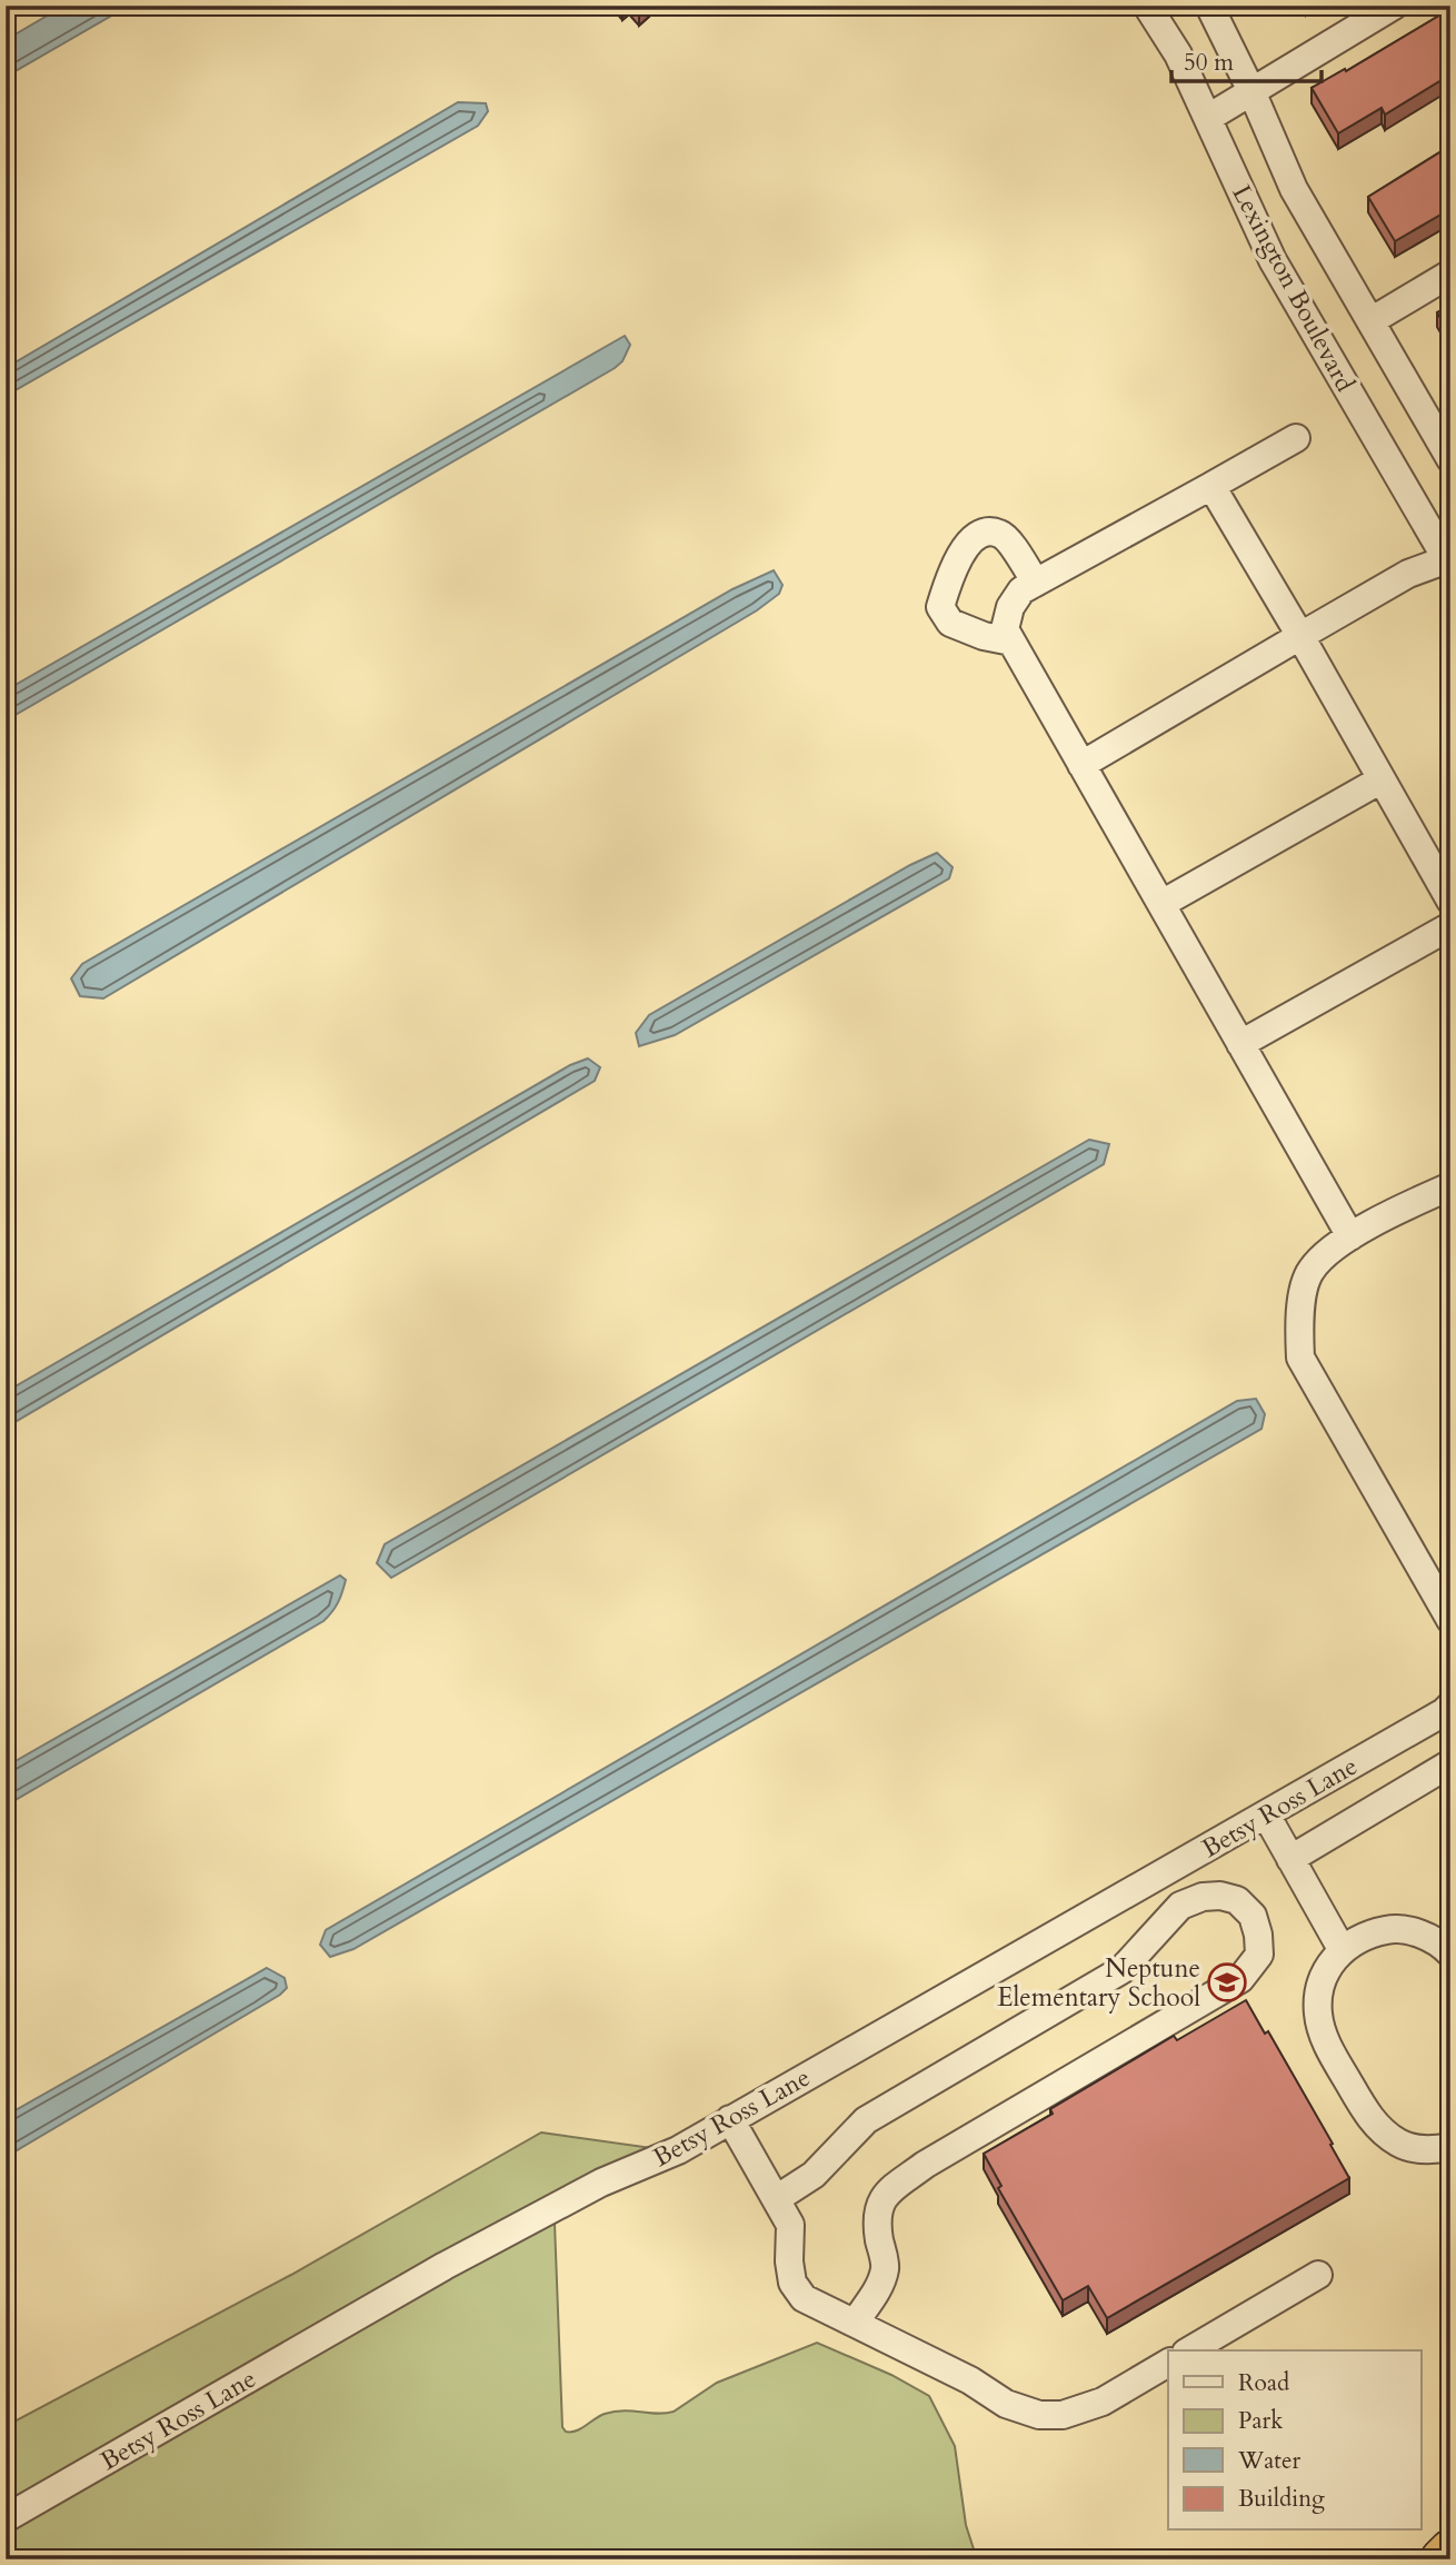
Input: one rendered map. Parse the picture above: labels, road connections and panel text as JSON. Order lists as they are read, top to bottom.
{
  "streets": {
    "street": ["Lexington Boulevard", "Betsy Ross Lane"]
  },
  "places": {
    "school or university": ["Neptune Elementary School"]
  },
  "legend": [
    "Road",
    "Park",
    "Water",
    "Building"
  ],
  "scale_bar": "50 m"
}
